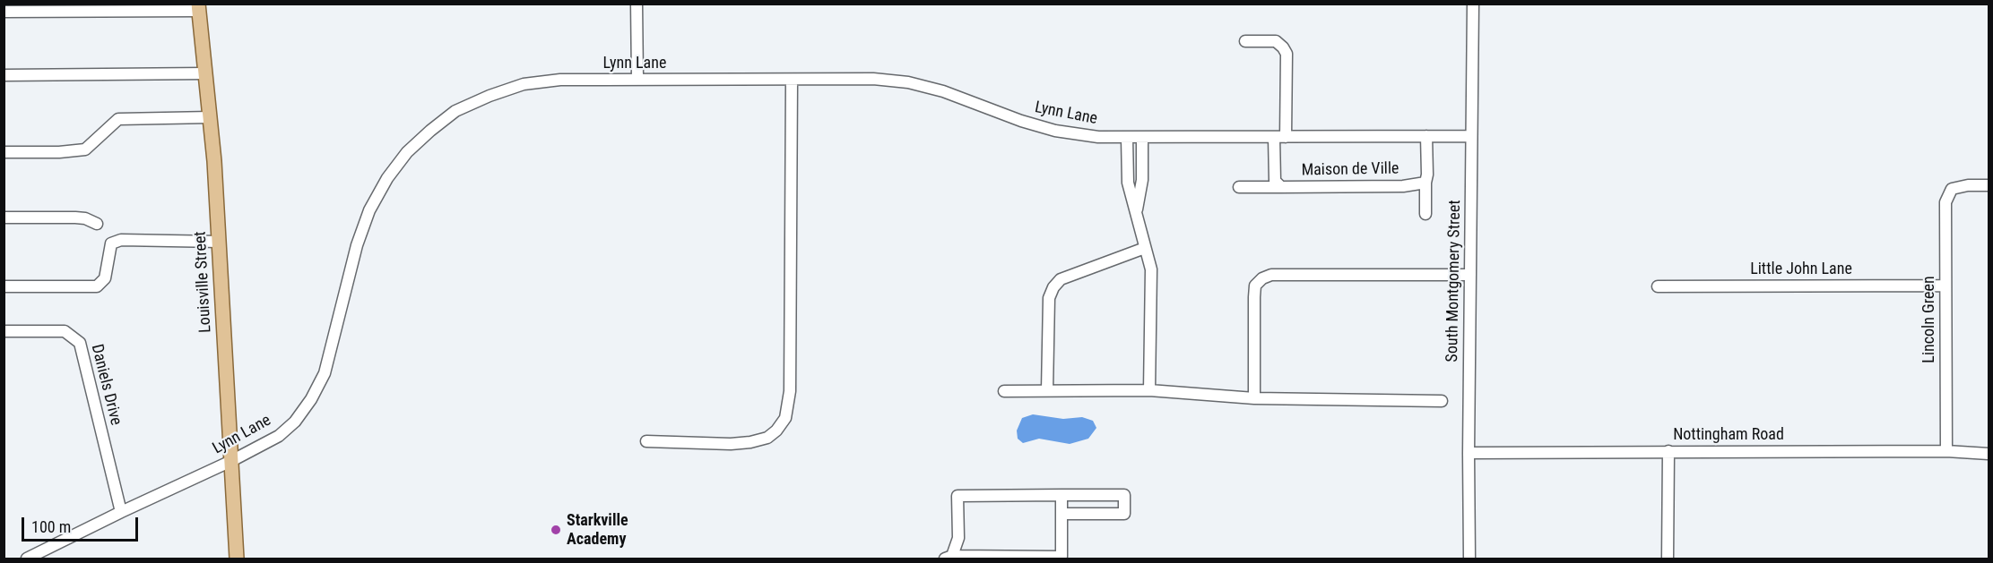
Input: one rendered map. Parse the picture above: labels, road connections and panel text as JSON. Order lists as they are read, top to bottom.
{
  "streets": {
    "main road": ["Louisville Street"],
    "street": [
      "Lynn Lane",
      "Maison de Ville",
      "Little John Lane",
      "South Montgomery Street",
      "Lincoln Green",
      "Daniels Drive",
      "Nottingham Road"
    ]
  },
  "crossings": [
    ["Lynn Lane", "Maison de Ville"],
    ["Lynn Lane", "South Montgomery Street"],
    ["Lynn Lane", "Louisville Street"],
    ["Lynn Lane", "Daniels Drive"],
    ["Little John Lane", "Lincoln Green"],
    ["South Montgomery Street", "Nottingham Road"],
    ["Lincoln Green", "Nottingham Road"]
  ],
  "places": ["Starkville Academy"],
  "scale_bar": "100 m"
}
